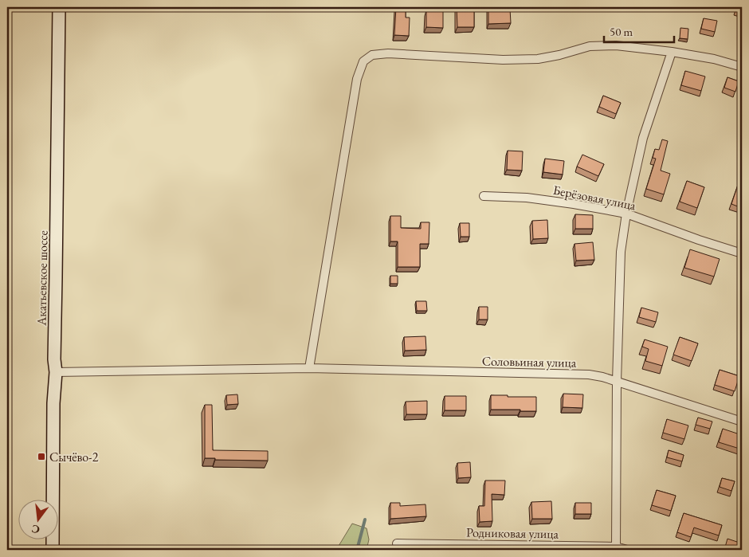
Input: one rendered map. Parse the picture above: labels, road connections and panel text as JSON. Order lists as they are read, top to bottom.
{
  "streets": {
    "street": [
      "Берёзовая улица",
      "Акатьевское шоссе",
      "Соловьиная улица",
      "Родниковая улица"
    ]
  },
  "crossings": [
    ["Акатьевское шоссе", "Соловьиная улица"]
  ],
  "places": {
    "transit": ["Сычёво-2"]
  },
  "scale_bar": "50 m",
  "north": "bottom"
}
